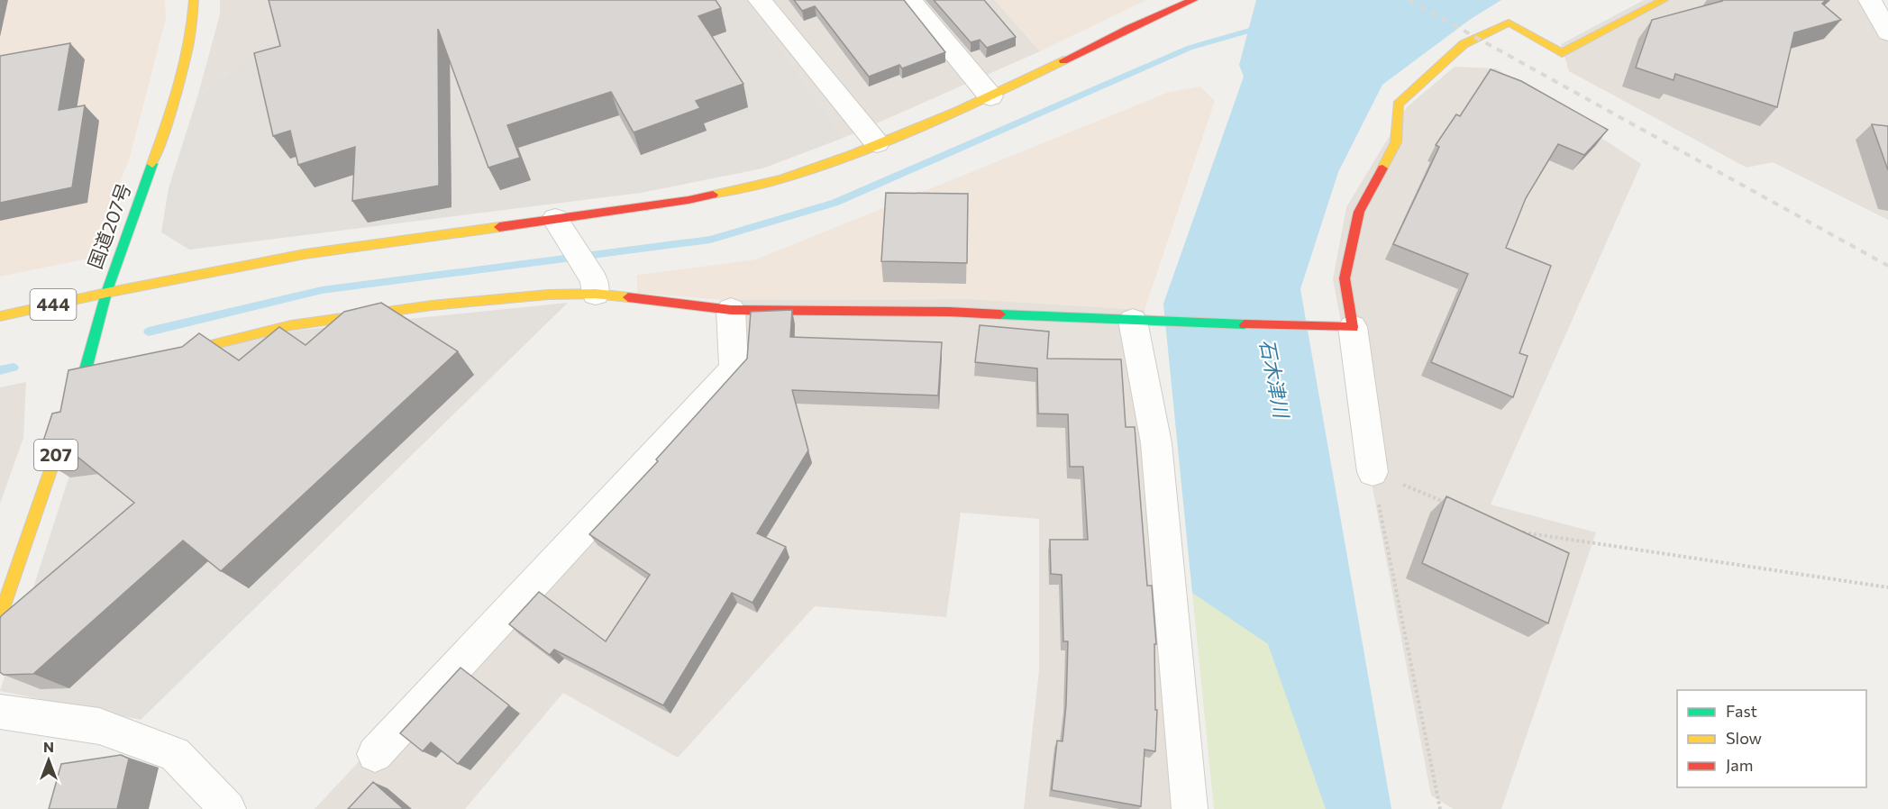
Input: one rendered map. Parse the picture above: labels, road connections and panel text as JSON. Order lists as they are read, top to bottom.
{
  "streets": {
    "main road": ["国道207号", "444", "207"]
  },
  "crossings": [
    ["国道207号", "444"]
  ],
  "water": ["石木津川"],
  "legend": ["Fast", "Slow", "Jam"],
  "north": "top"
}
